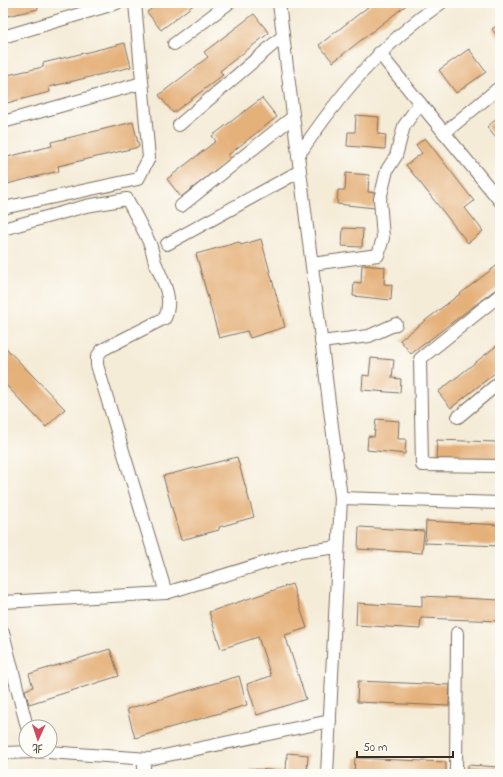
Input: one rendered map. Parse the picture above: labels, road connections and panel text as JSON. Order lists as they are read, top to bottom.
{
  "scale_bar": "50 m",
  "north": "bottom"
}
